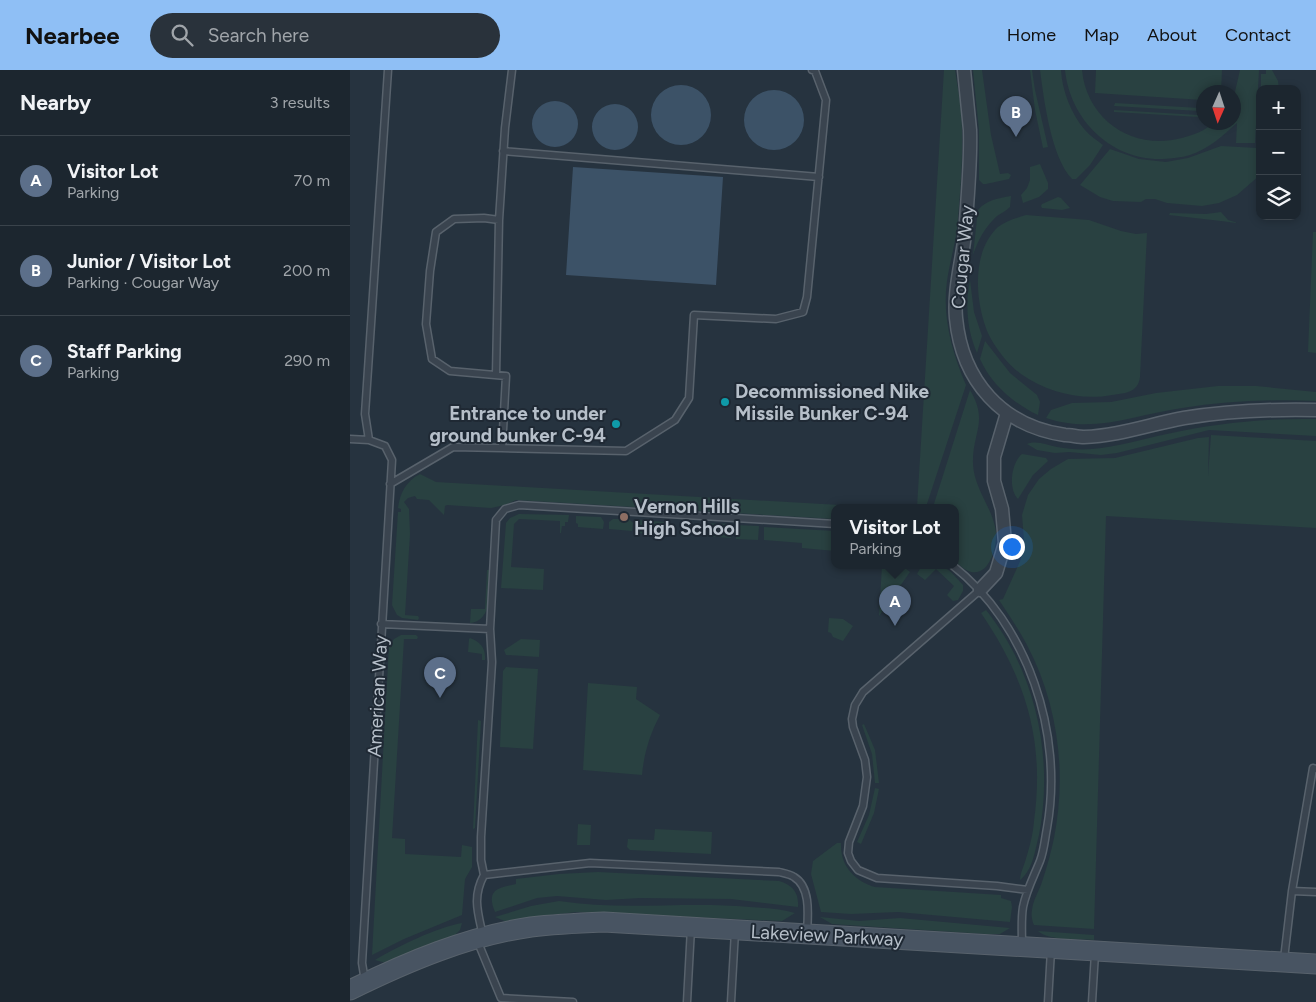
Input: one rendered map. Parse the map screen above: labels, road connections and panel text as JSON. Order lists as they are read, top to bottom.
{
  "streets": {
    "street": ["Cougar Way", "Lakeview Parkway"],
    "lane": ["American Way"]
  },
  "crossings": [
    ["American Way", "Lakeview Parkway"]
  ],
  "places": ["Decommissioned Nike Missile Bunker C-94", "Entrance to under ground bunker C-94", "Vernon Hills High School"],
  "north": "bottom",
  "page": {
    "header": "Nearbee",
    "search": "Search here",
    "nav": [
      "Home",
      "Map",
      "About",
      "Contact"
    ],
    "heading": ["Nearby", "3 results"],
    "map_buttons": ["+", "−"],
    "pins": ["B", "A", "C"],
    "list": [
      {
        "mark": "A",
        "name": "Visitor Lot",
        "note": "Parking",
        "value": "70 m"
      },
      {
        "mark": "B",
        "name": "Junior / Visitor Lot",
        "note": "Parking · Cougar Way",
        "value": "200 m"
      },
      {
        "mark": "C",
        "name": "Staff Parking",
        "note": "Parking",
        "value": "290 m"
      }
    ],
    "popup": ["Visitor Lot", "Parking"]
  }
}
